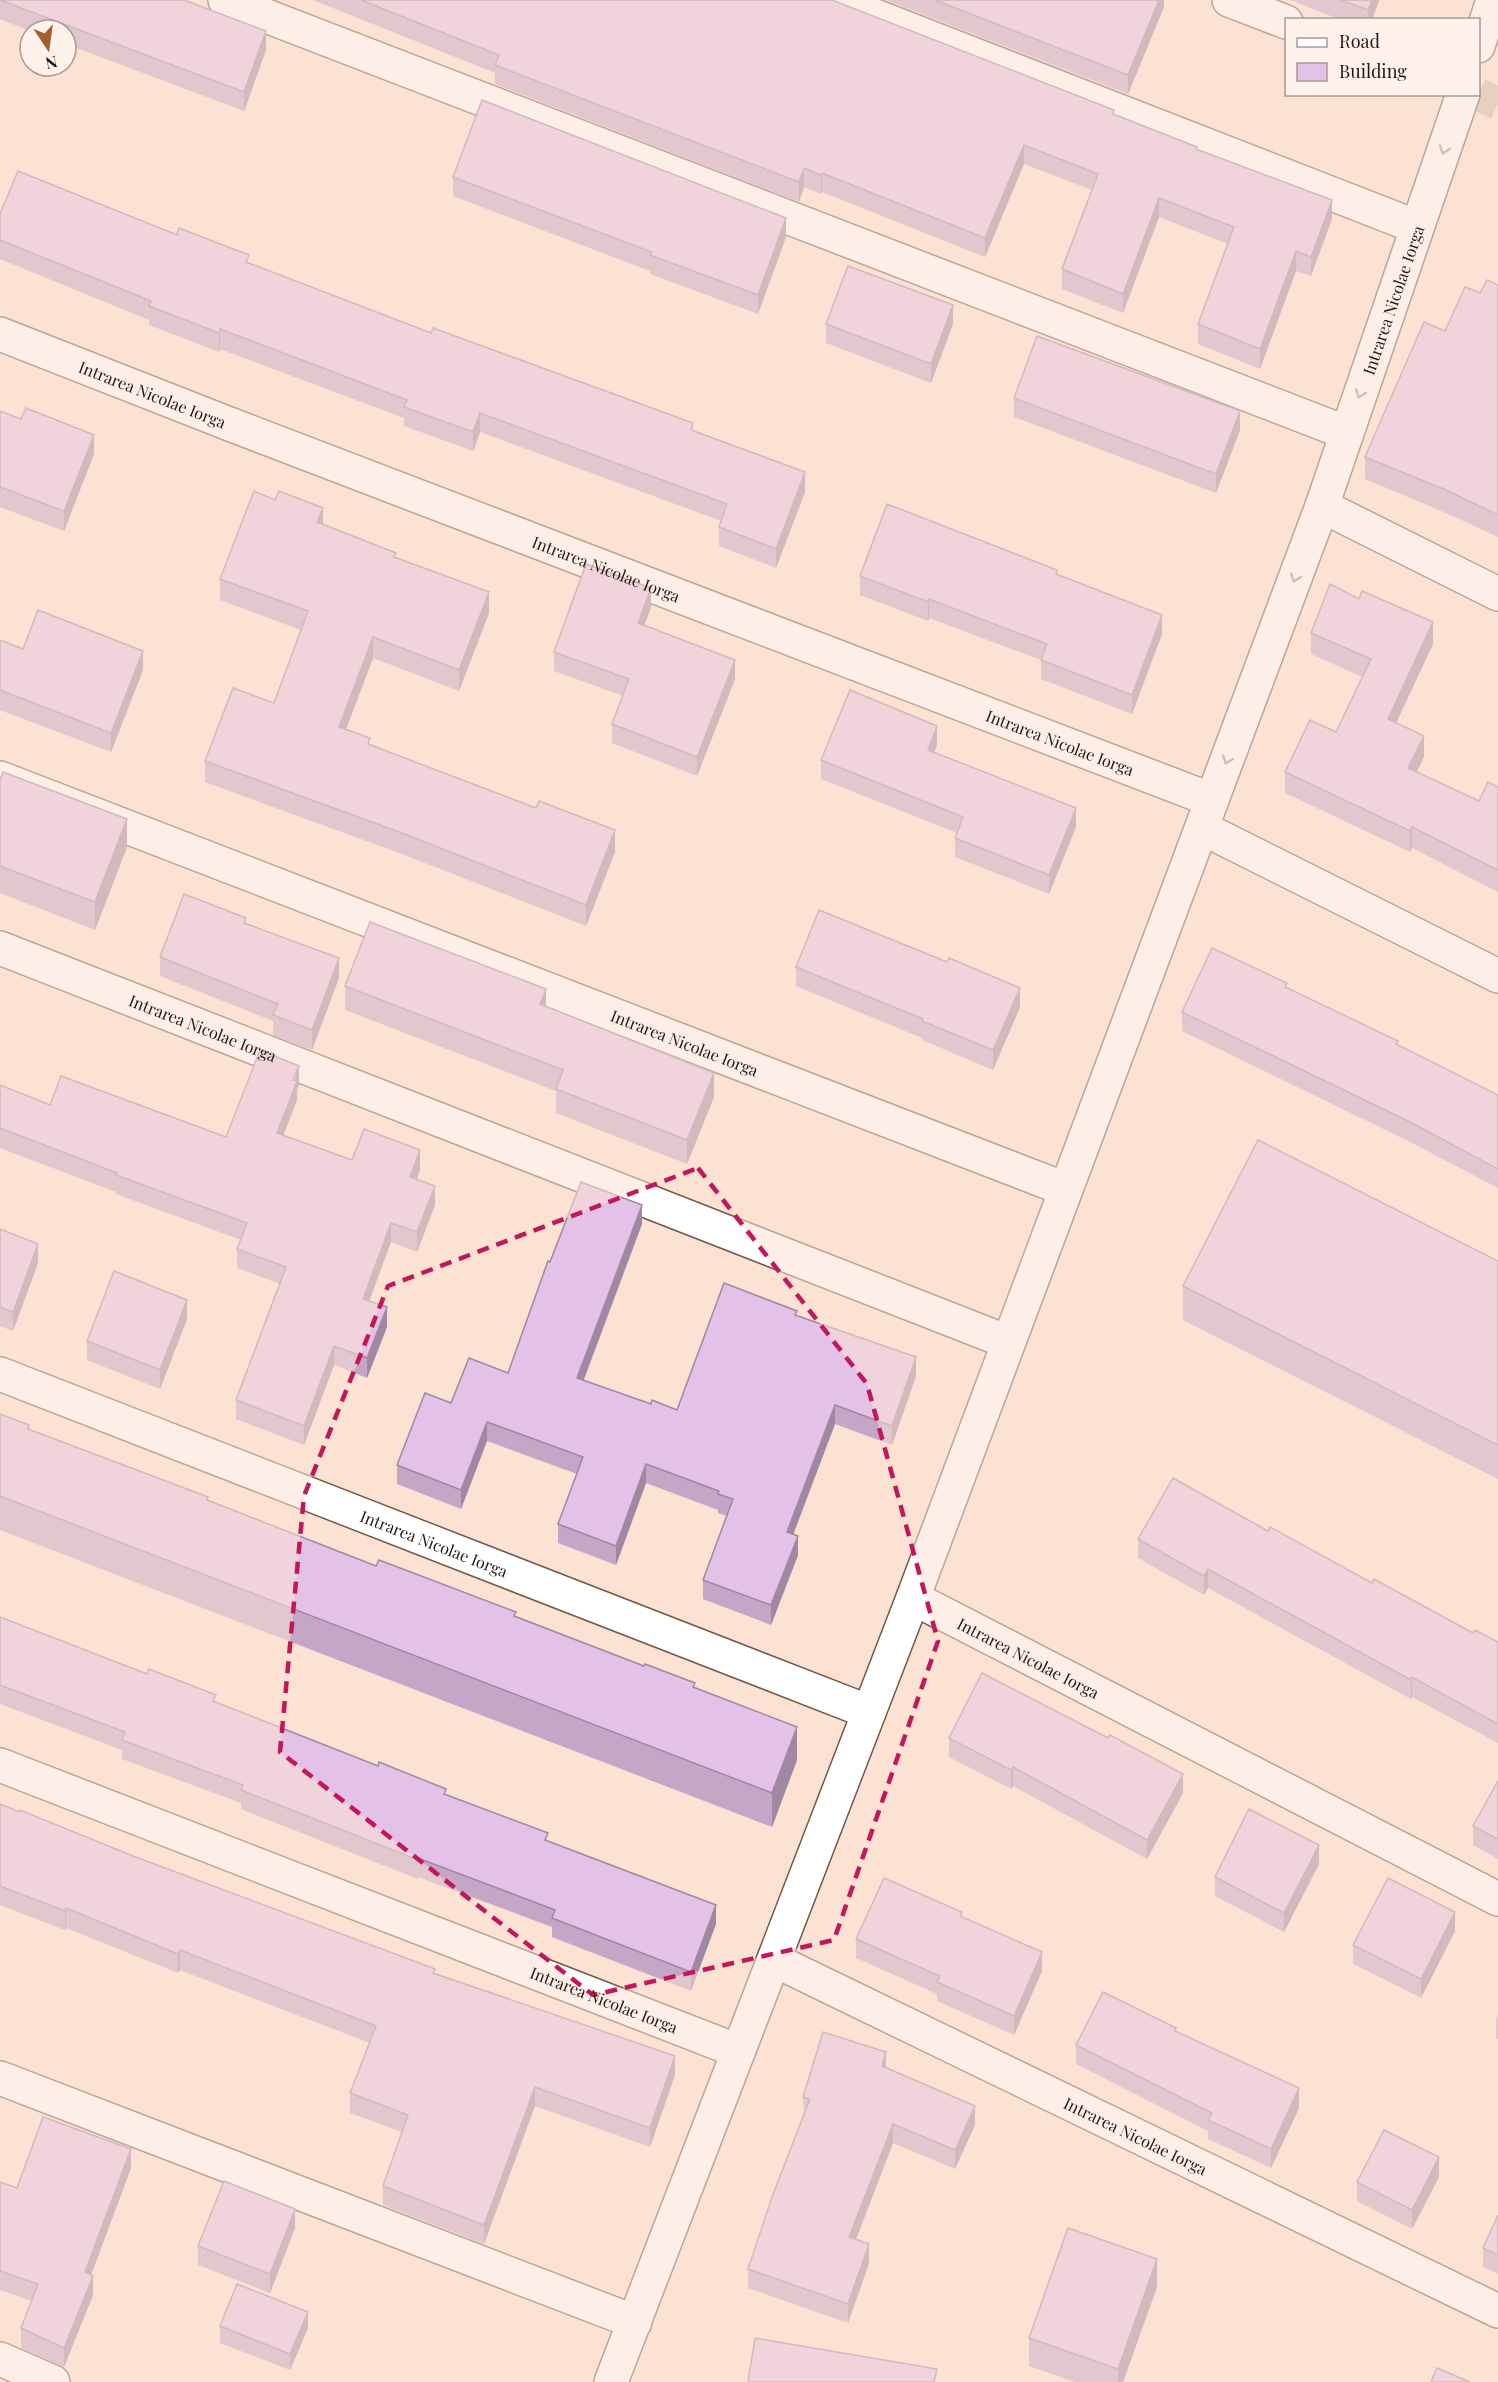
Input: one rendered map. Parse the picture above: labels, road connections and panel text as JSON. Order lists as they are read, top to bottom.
{
  "streets": {
    "street": ["Intrarea Nicolae Iorga"]
  },
  "legend": ["Road", "Building"],
  "north": "bottom"
}
